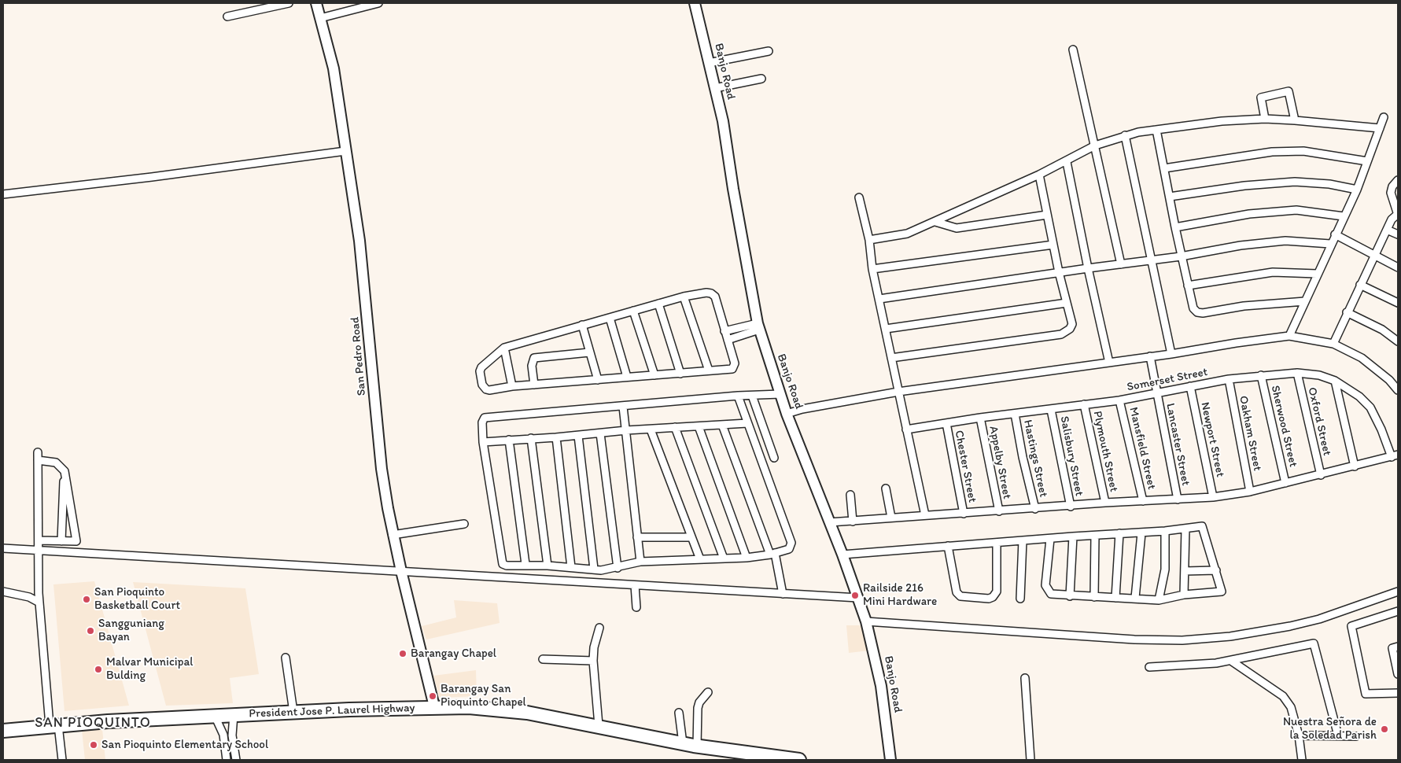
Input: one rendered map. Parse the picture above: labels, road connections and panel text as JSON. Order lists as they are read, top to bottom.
{
  "streets": {
    "highway": ["President Jose P. Laurel Highway"],
    "street": [
      "Banjo Road",
      "San Pedro Road",
      "Somerset Street",
      "Oxford Street",
      "Sherwood Street",
      "Oakham Street",
      "Newport Street",
      "Lancaster Street",
      "Mansfield Street",
      "Plymouth Street",
      "Salisbury Street",
      "Hastings Street",
      "Appelby Street",
      "Chester Street"
    ]
  },
  "crossings": [
    ["San Pedro Road", "President Jose P. Laurel Highway"],
    ["Somerset Street", "Oxford Street"],
    ["Somerset Street", "Sherwood Street"],
    ["Somerset Street", "Oakham Street"],
    ["Somerset Street", "Newport Street"],
    ["Somerset Street", "Lancaster Street"],
    ["Somerset Street", "Mansfield Street"],
    ["Somerset Street", "Plymouth Street"],
    ["Somerset Street", "Salisbury Street"],
    ["Somerset Street", "Hastings Street"],
    ["Somerset Street", "Appelby Street"],
    ["Somerset Street", "Chester Street"]
  ],
  "districts": ["SAN PIOQUINTO"],
  "places": [
    "Railside 216 Mini Hardware",
    "San Pioquinto Basketball Court",
    "Sangguniang Bayan",
    "Barangay Chapel",
    "Malvar Municipal Bulding",
    "Barangay San Pioquinto Chapel",
    "Nuestra Señora de la Soledad Parish",
    "San Pioquinto Elementary School"
  ]
}
